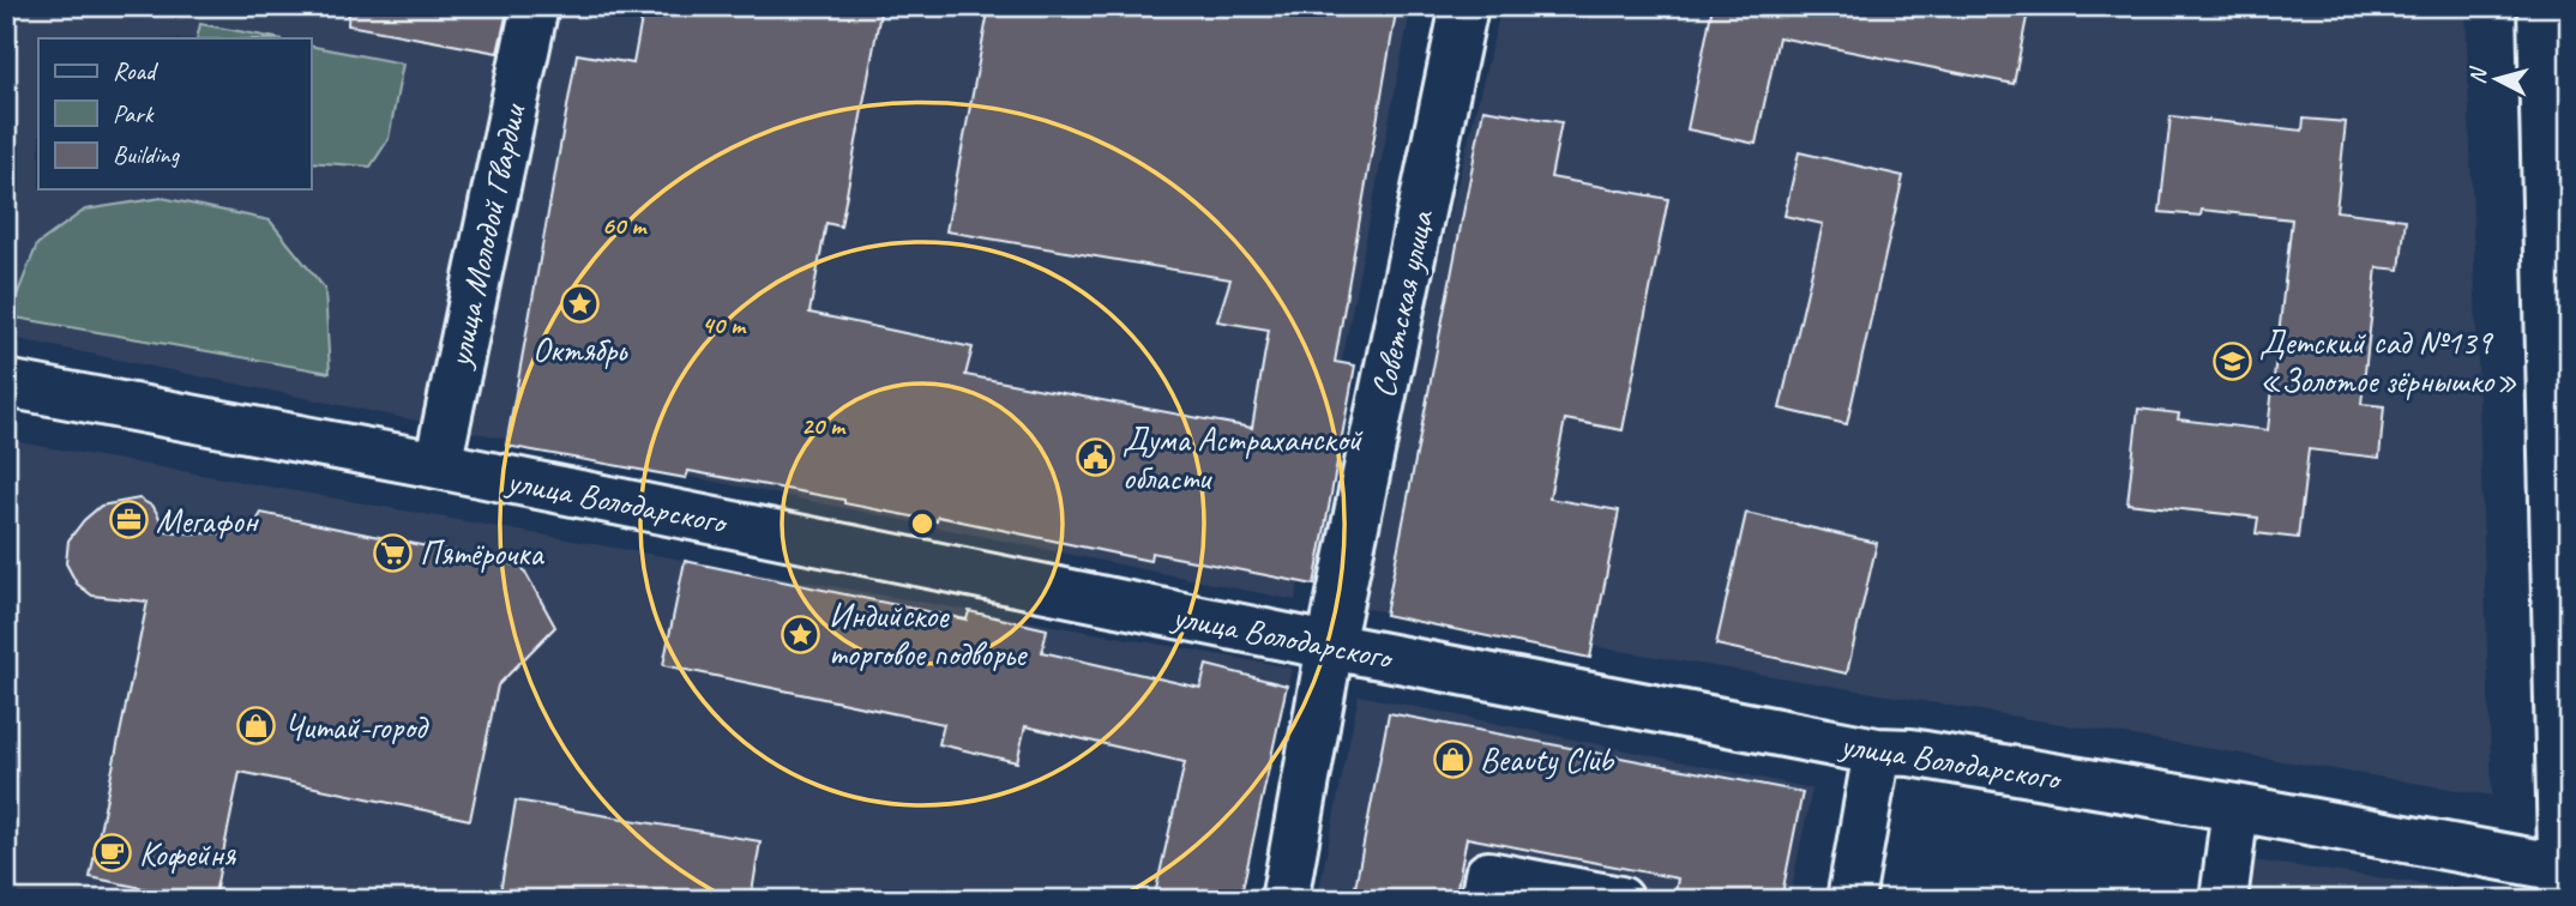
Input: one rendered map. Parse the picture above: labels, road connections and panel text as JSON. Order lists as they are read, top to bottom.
{
  "streets": {
    "street": ["улица Молодой Гвардии", "Советская улица", "улица Володарского"]
  },
  "crossings": [
    ["улица Молодой Гвардии", "улица Володарского"],
    ["Советская улица", "улица Володарского"]
  ],
  "places": {
    "place": ["Октябрь", "Индийское торговое подворье"],
    "school or university": ["Детский сад №139 «Золотое зёрнышко»"],
    "public building": ["Дума Астраханской области"],
    "office": ["Мегафон"],
    "supermarket": ["Пятёрочка"],
    "shop": ["Читай-город", "Beauty Club"],
    "cafe": ["Кофейня"]
  },
  "legend": ["Road", "Park", "Building"],
  "north": "left",
  "rings": ["60 m", "40 m", "20 m"]
}
